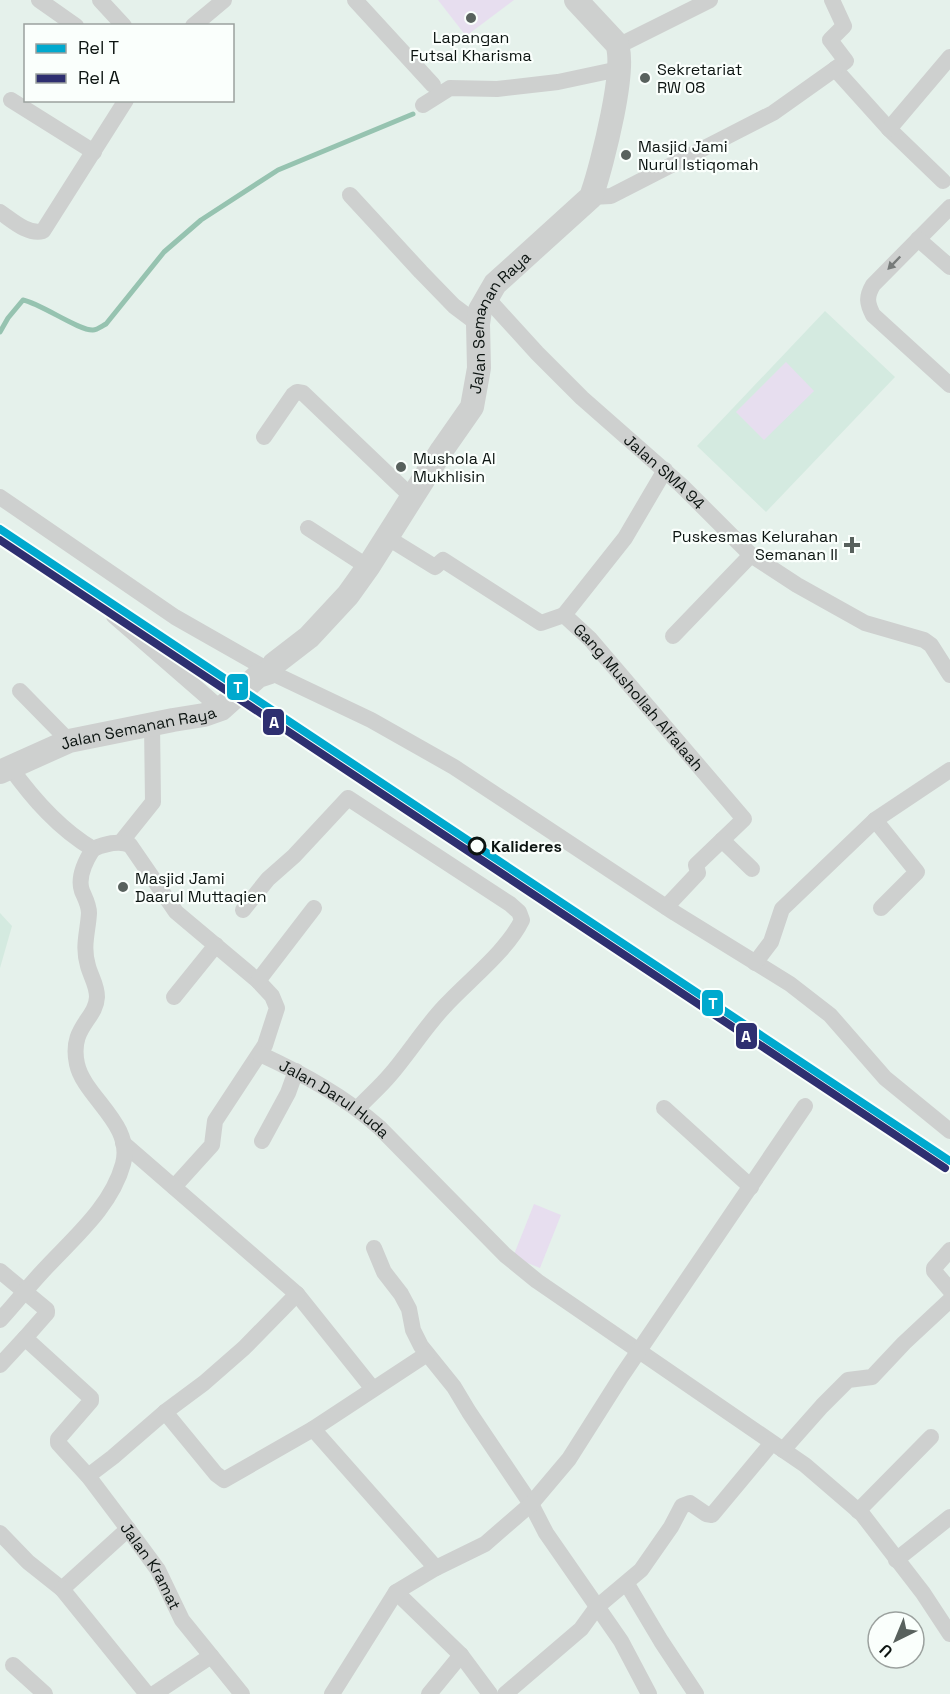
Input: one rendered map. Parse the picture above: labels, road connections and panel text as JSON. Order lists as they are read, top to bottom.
{
  "streets": {
    "street": [
      "Jalan Semanan Raya",
      "Jalan SMA 94",
      "Gang Mushollah Alfalaah",
      "Jalan Darul Huda",
      "Jalan Kramat"
    ]
  },
  "crossings": [
    ["Jalan Semanan Raya", "Jalan SMA 94"],
    ["Jalan Semanan Raya", "Gang Mushollah Alfalaah"]
  ],
  "places": {
    "other": [
      "Lapangan Futsal Kharisma",
      "Sekretariat RW 08",
      "Masjid Jami Nurul Istiqomah",
      "Mushola Al Mukhlisin",
      "Kalideres",
      "Masjid Jami Daarul Muttaqien"
    ],
    "health": ["Puskesmas Kelurahan Semanan II"]
  },
  "lines": ["rail line T", "rail line A"],
  "legend": ["Rel T", "Rel A"],
  "north": "bottom left"
}
